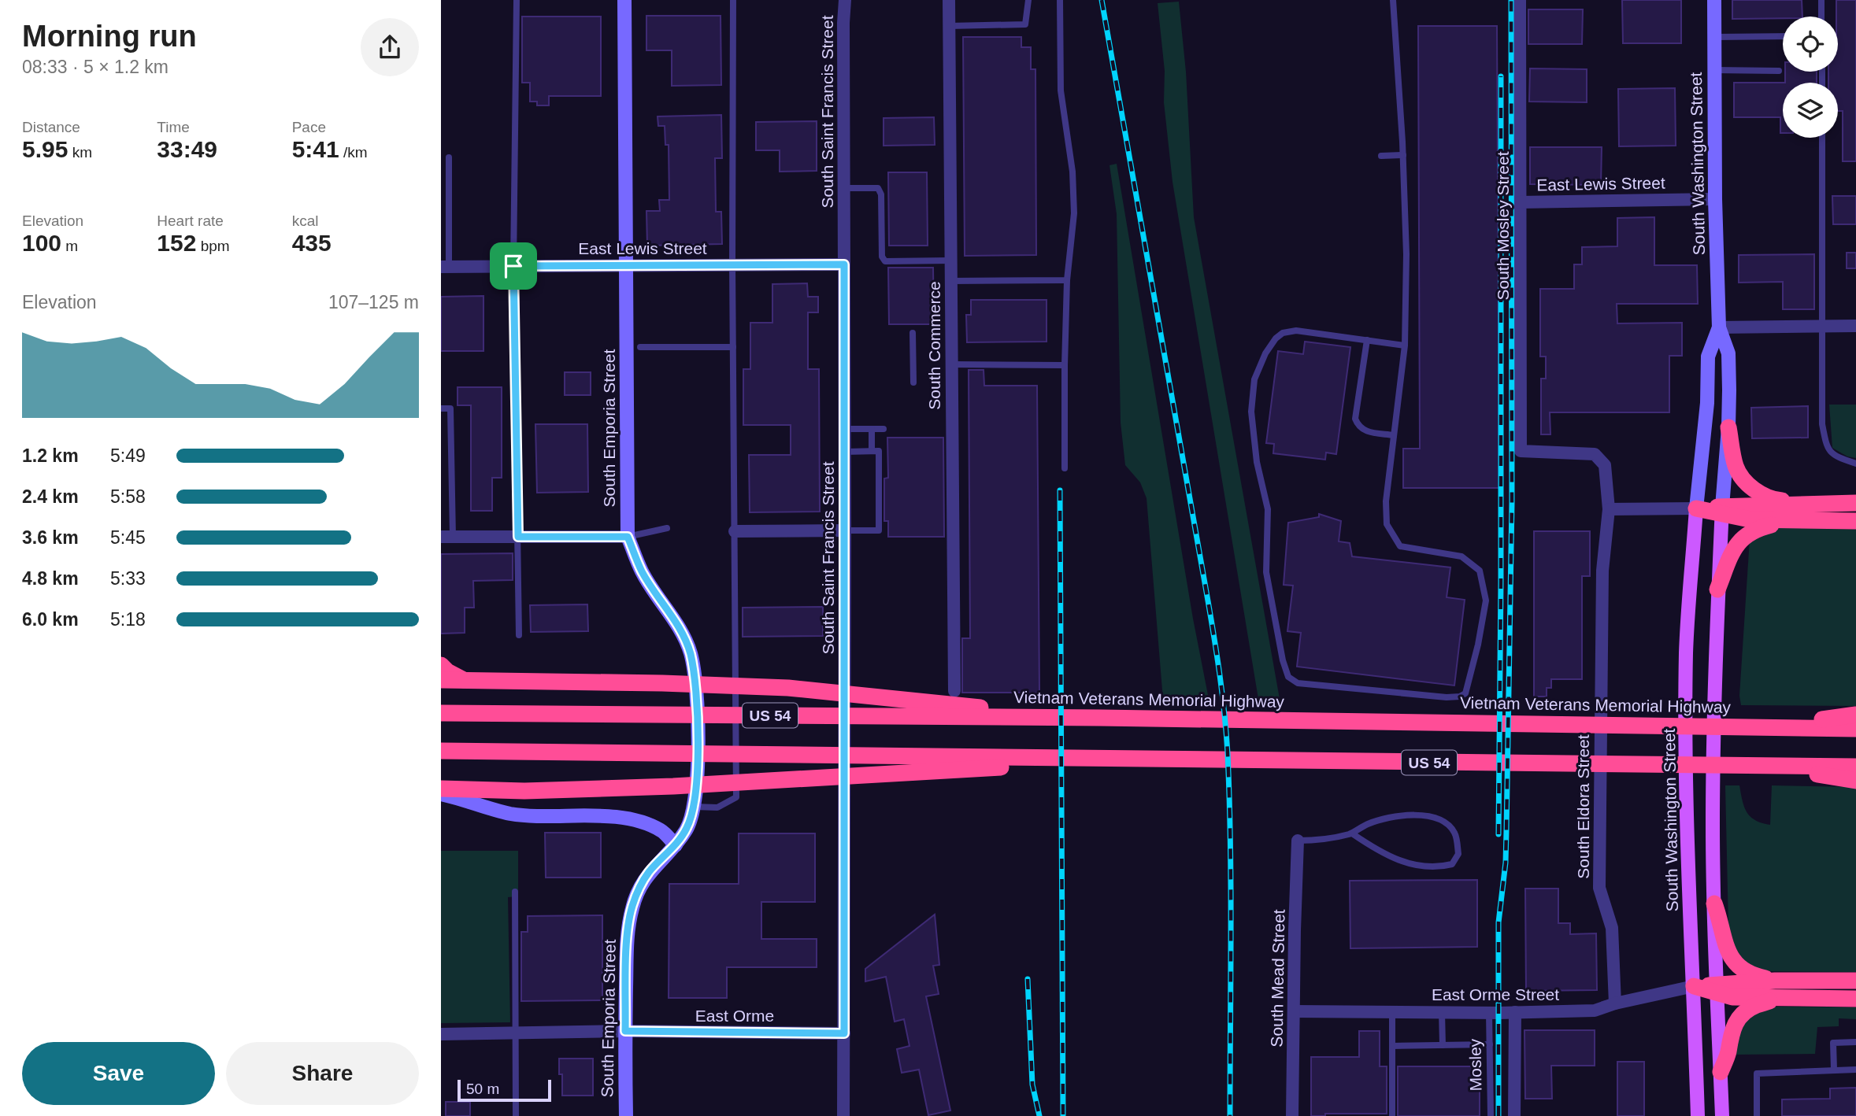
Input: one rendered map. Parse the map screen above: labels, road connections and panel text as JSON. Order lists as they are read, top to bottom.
{
  "streets": {
    "highway": ["Vietnam Veterans Memorial Highway", "US 54"],
    "main road": ["South Washington Street"],
    "street": [
      "South Saint Francis Street",
      "East Lewis Street",
      "South Mosley Street",
      "South Commerce",
      "South Emporia Street",
      "South Eldora Street",
      "South Mead Street",
      "East Orme Street",
      "East Orme"
    ],
    "lane": ["Mosley"]
  },
  "crossings": [
    ["South Saint Francis Street", "East Lewis Street"],
    ["South Saint Francis Street", "East Orme"],
    ["South Washington Street", "East Lewis Street"],
    ["South Washington Street", "East Orme Street"],
    ["East Lewis Street", "South Mosley Street"],
    ["East Lewis Street", "South Emporia Street"],
    ["South Mosley Street", "South Eldora Street"],
    ["South Emporia Street", "East Orme"],
    ["South Eldora Street", "East Orme Street"],
    ["South Mead Street", "East Orme Street"],
    ["East Orme Street", "Mosley"]
  ],
  "scale_bar": "50 m",
  "page": {
    "heading": ["Morning run", "08:33 · 5 × 1.2 km"],
    "stats": [
      ["Distance", "5.95 km"],
      ["Time", "33:49"],
      ["Pace", "5:41 /km"],
      ["Elevation", "100 m"],
      ["Heart rate", "152 bpm"],
      ["kcal", "435"]
    ],
    "chart": ["Elevation", "107–125 m"],
    "list": [
      {
        "name": "1.2 km",
        "note": "5:49"
      },
      {
        "name": "2.4 km",
        "note": "5:58"
      },
      {
        "name": "3.6 km",
        "note": "5:45"
      },
      {
        "name": "4.8 km",
        "note": "5:33"
      },
      {
        "name": "6.0 km",
        "note": "5:18"
      }
    ],
    "buttons": ["Save", "Share"],
    "scale": "50 m"
  }
}
